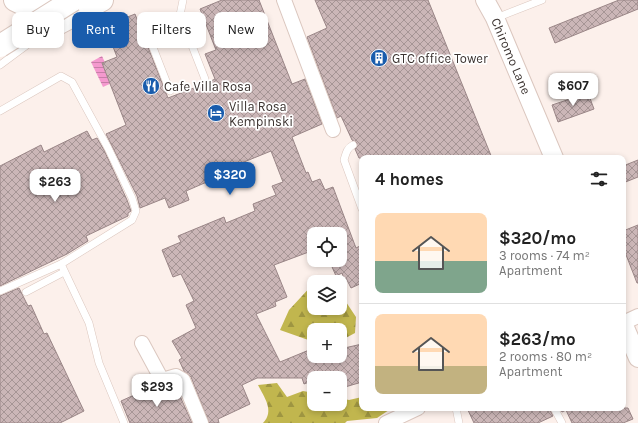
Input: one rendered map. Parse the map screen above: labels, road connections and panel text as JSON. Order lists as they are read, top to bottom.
{
  "streets": {
    "street": ["Chiromo Lane"]
  },
  "places": {
    "building": ["GTC office Tower"],
    "restaurant": ["Cafe Villa Rosa"],
    "hotel": ["Villa Rosa Kempinski"]
  },
  "page": {
    "chip": [
      "Buy",
      "Rent",
      "Filters",
      "New"
    ],
    "price": [
      "$607",
      "$320",
      "$263",
      "$293"
    ],
    "heading": "4 homes",
    "list": [
      {
        "name": "$320/mo",
        "note": "3 rooms · 74 m² · Apartment"
      },
      {
        "name": "$263/mo",
        "note": "2 rooms · 80 m² · Apartment"
      }
    ],
    "map_buttons": ["+", "−"]
  }
}
